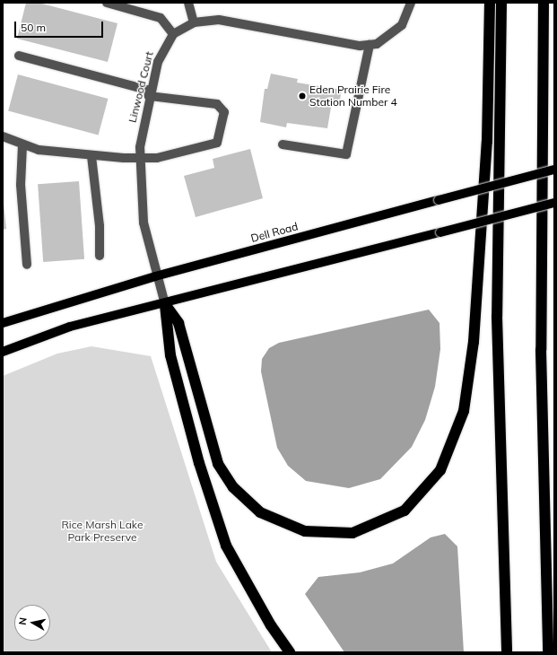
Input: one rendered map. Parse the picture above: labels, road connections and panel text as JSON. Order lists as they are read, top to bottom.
{
  "streets": {
    "main road": ["Dell Road"],
    "street": ["Linwood Court"]
  },
  "crossings": [
    ["Linwood Court", "Dell Road"]
  ],
  "parks": ["Rice Marsh Lake Park Preserve"],
  "places": ["Eden Prairie Fire Station Number 4"],
  "scale_bar": "50 m",
  "north": "left"
}
